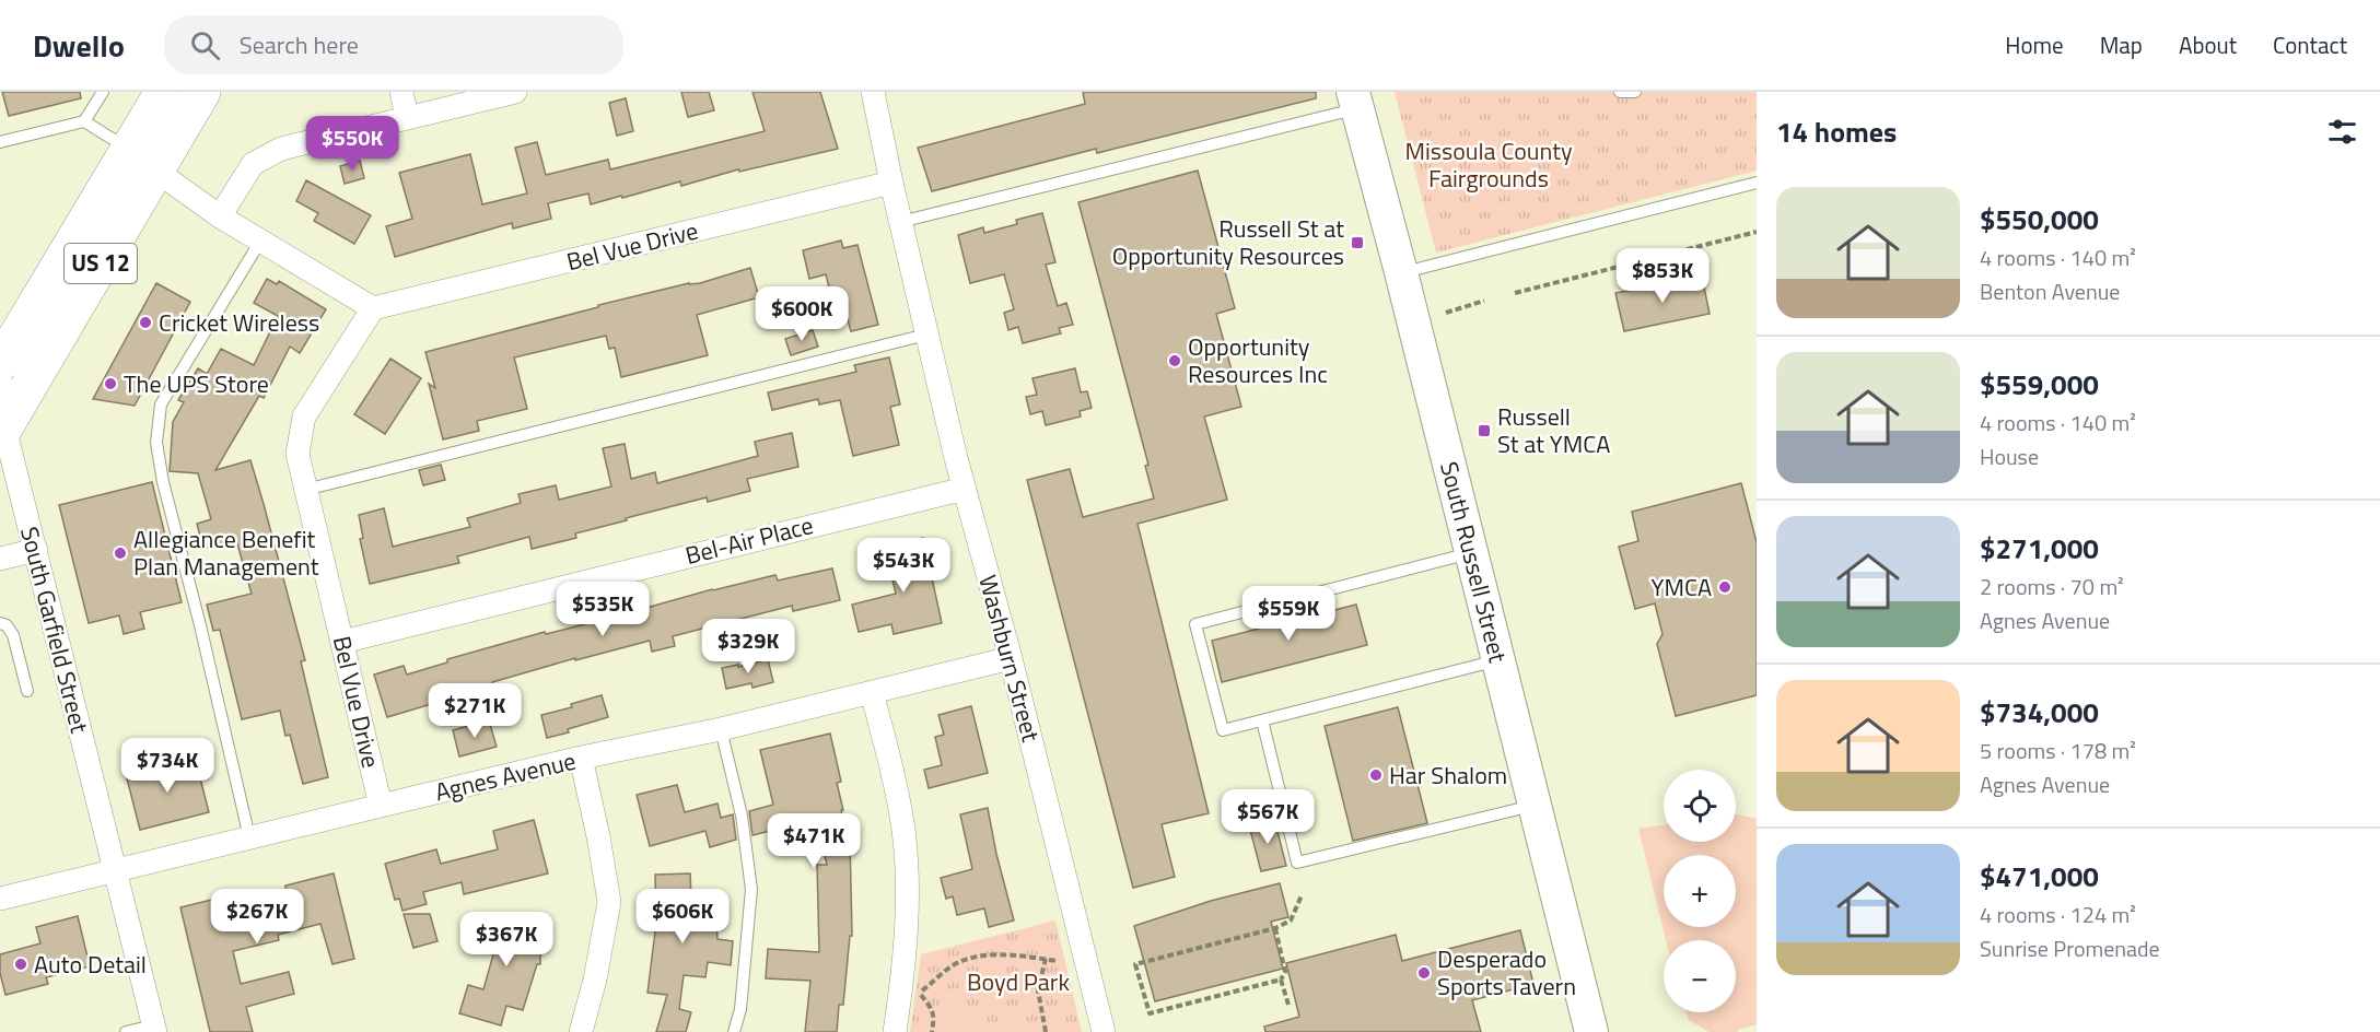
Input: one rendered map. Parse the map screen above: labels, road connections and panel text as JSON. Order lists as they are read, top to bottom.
{
  "streets": {
    "highway": ["US 12"],
    "main road": ["South Russell Street"],
    "street": [
      "Bel Vue Drive",
      "Bel-Air Place",
      "South Garfield Street",
      "Washburn Street",
      "Agnes Avenue"
    ]
  },
  "crossings": [
    ["Bel Vue Drive", "Bel-Air Place"],
    ["Bel Vue Drive", "Washburn Street"],
    ["Bel Vue Drive", "Agnes Avenue"],
    ["US 12", "South Garfield Street"],
    ["Bel-Air Place", "Washburn Street"],
    ["South Garfield Street", "Agnes Avenue"],
    ["Washburn Street", "Agnes Avenue"]
  ],
  "parks": ["Missoula County Fairgrounds", "Boyd Park"],
  "places": {
    "transit": ["Russell St at Opportunity Resources", "Russell St at YMCA"],
    "other": [
      "Cricket Wireless",
      "Opportunity Resources Inc",
      "The UPS Store",
      "Allegiance Benefit Plan Management",
      "YMCA",
      "Har Shalom",
      "Auto Detail",
      "Desperado Sports Tavern"
    ]
  },
  "page": {
    "header": "Dwello",
    "search": "Search here",
    "nav": [
      "Home",
      "Map",
      "About",
      "Contact"
    ],
    "heading": "14 homes",
    "price": [
      "$550K",
      "$853K",
      "$600K",
      "$543K",
      "$535K",
      "$559K",
      "$329K",
      "$271K",
      "$734K",
      "$567K",
      "$471K",
      "$267K",
      "$606K",
      "$367K"
    ],
    "list": [
      {
        "name": "$550,000",
        "note": "4 rooms · 140 m² · Benton Avenue"
      },
      {
        "name": "$559,000",
        "note": "4 rooms · 140 m² · House"
      },
      {
        "name": "$271,000",
        "note": "2 rooms · 70 m² · Agnes Avenue"
      },
      {
        "name": "$734,000",
        "note": "5 rooms · 178 m² · Agnes Avenue"
      },
      {
        "name": "$471,000",
        "note": "4 rooms · 124 m² · Sunrise Promenade"
      }
    ],
    "map_buttons": ["+", "−"]
  }
}
